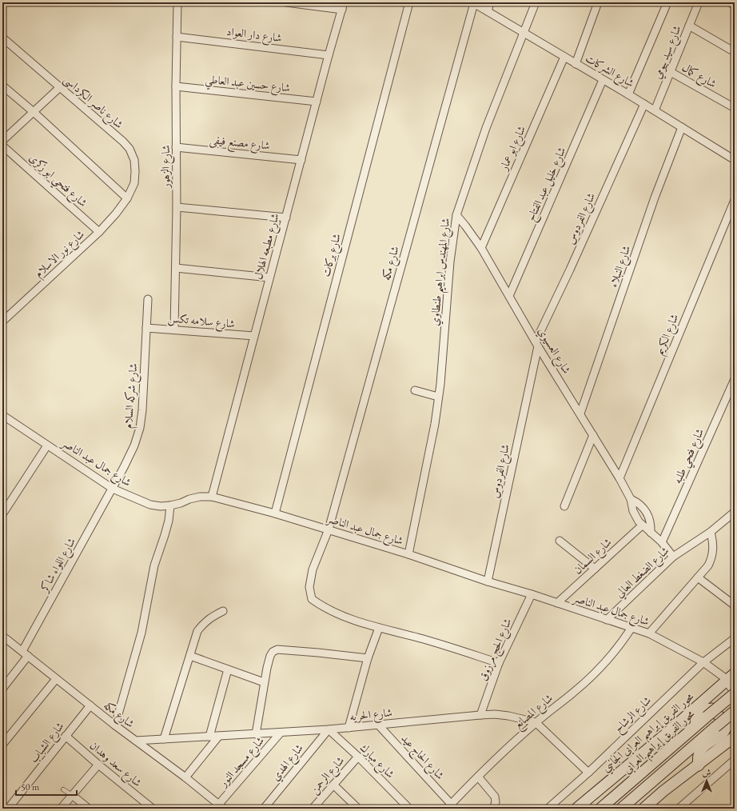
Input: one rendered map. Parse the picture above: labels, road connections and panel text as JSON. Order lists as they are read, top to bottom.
{
  "streets": {
    "street": [
      "شارع دار العواد",
      "شارع سيد بيومي",
      "شارع الشركات",
      "شارع كمال",
      "شارع حسين عبد العاطي",
      "شارع ناصر الكرداسى",
      "شارع مصنع فيفى",
      "شارع ابو عمار",
      "شارع الزهور",
      "شارع فتحي ابو زكرى",
      "شارع خليل عبد الفتاح",
      "شارع الفردوس",
      "شارع مطبعه الهلال",
      "شارع نور الاسلام",
      "شارع بركات",
      "شارع مكه",
      "شارع النبلاء",
      "شارع المهندس ابراهيم طنطاوي",
      "شارع سلامه تكس",
      "شارع الكريم",
      "شارع العسيوي",
      "شارع شركه السلام",
      "شارع فتحي طلبه",
      "شارع جمال عبد الناصر",
      "شارع السمان",
      "شارع اللواء شاكر",
      "شارع الضغط العالي",
      "شارع الحج مرزوق",
      "شارع المصانع",
      "شارع الحريه",
      "شارع الرشاح",
      "محور الفريق إبراهيم العرابى الجانبي",
      "محور الفريق إبراهيم العرابى",
      "شارع الشباب",
      "شارع الحاج عيد",
      "شارع مبارك",
      "شارع مسجد النور",
      "شارع الهدي",
      "شارع سعد وهدان",
      "شارع الرحمن"
    ]
  },
  "crossings": [
    ["شارع دار العواد", "شارع الزهور"],
    ["شارع دار العواد", "شارع مطبعه الهلال"],
    ["شارع سيد بيومي", "شارع الشركات"],
    ["شارع سيد بيومي", "شارع كمال"],
    ["شارع الشركات", "شارع ابو عمار"],
    ["شارع الشركات", "شارع خليل عبد الفتاح"],
    ["شارع الشركات", "شارع الفردوس"],
    ["شارع الشركات", "شارع مكه"],
    ["شارع الشركات", "شارع النبلاء"],
    ["شارع الشركات", "شارع المهندس ابراهيم طنطاوي"],
    ["شارع حسين عبد العاطي", "شارع الزهور"],
    ["شارع حسين عبد العاطي", "شارع مطبعه الهلال"],
    ["شارع ناصر الكرداسى", "شارع نور الاسلام"],
    ["شارع مصنع فيفى", "شارع الزهور"],
    ["شارع مصنع فيفى", "شارع مطبعه الهلال"],
    ["شارع ابو عمار", "شارع العسيوي"],
    ["شارع الزهور", "شارع سلامه تكس"],
    ["شارع فتحي ابو زكرى", "شارع نور الاسلام"],
    ["شارع خليل عبد الفتاح", "شارع العسيوي"],
    ["شارع الفردوس", "شارع العسيوي"],
    ["شارع الفردوس", "شارع جمال عبد الناصر"],
    ["شارع مطبعه الهلال", "شارع سلامه تكس"],
    ["شارع مطبعه الهلال", "شارع جمال عبد الناصر"],
    ["شارع بركات", "شارع جمال عبد الناصر"],
    ["شارع مكه", "شارع جمال عبد الناصر"],
    ["شارع مكه", "شارع اللواء شاكر"],
    ["شارع مكه", "شارع الحج مرزوق"],
    ["شارع مكه", "شارع الحريه"],
    ["شارع مكه", "شارع الشباب"],
    ["شارع مكه", "شارع مسجد النور"],
    ["شارع النبلاء", "شارع العسيوي"],
    ["شارع المهندس ابراهيم طنطاوي", "شارع العسيوي"],
    ["شارع المهندس ابراهيم طنطاوي", "شارع جمال عبد الناصر"],
    ["شارع سلامه تكس", "شارع شركه السلام"],
    ["شارع الكريم", "شارع العسيوي"],
    ["شارع العسيوي", "شارع فتحي طلبه"],
    ["شارع العسيوي", "شارع السمان"],
    ["شارع العسيوي", "شارع الضغط العالي"],
    ["شارع شركه السلام", "شارع جمال عبد الناصر"],
    ["شارع شركه السلام", "شارع اللواء شاكر"],
    ["شارع جمال عبد الناصر", "شارع السمان"],
    ["شارع جمال عبد الناصر", "شارع اللواء شاكر"],
    ["شارع جمال عبد الناصر", "شارع الضغط العالي"],
    ["شارع جمال عبد الناصر", "شارع الحج مرزوق"],
    ["شارع جمال عبد الناصر", "شارع المصانع"],
    ["شارع جمال عبد الناصر", "شارع الرشاح"],
    ["شارع جمال عبد الناصر", "محور الفريق إبراهيم العرابى الجانبي"],
    ["شارع جمال عبد الناصر", "محور الفريق إبراهيم العرابى"],
    ["شارع الحج مرزوق", "شارع الحريه"],
    ["شارع المصانع", "شارع الحريه"],
    ["شارع المصانع", "شارع الحاج عيد"],
    ["شارع الحريه", "شارع الحاج عيد"],
    ["شارع الحريه", "شارع مبارك"],
    ["شارع الحريه", "شارع مسجد النور"],
    ["شارع الحريه", "شارع الهدي"],
    ["شارع الشباب", "شارع سعد وهدان"],
    ["شارع مبارك", "شارع الهدي"],
    ["شارع مبارك", "شارع الرحمن"]
  ],
  "scale_bar": "50 m",
  "north": "top"
}
